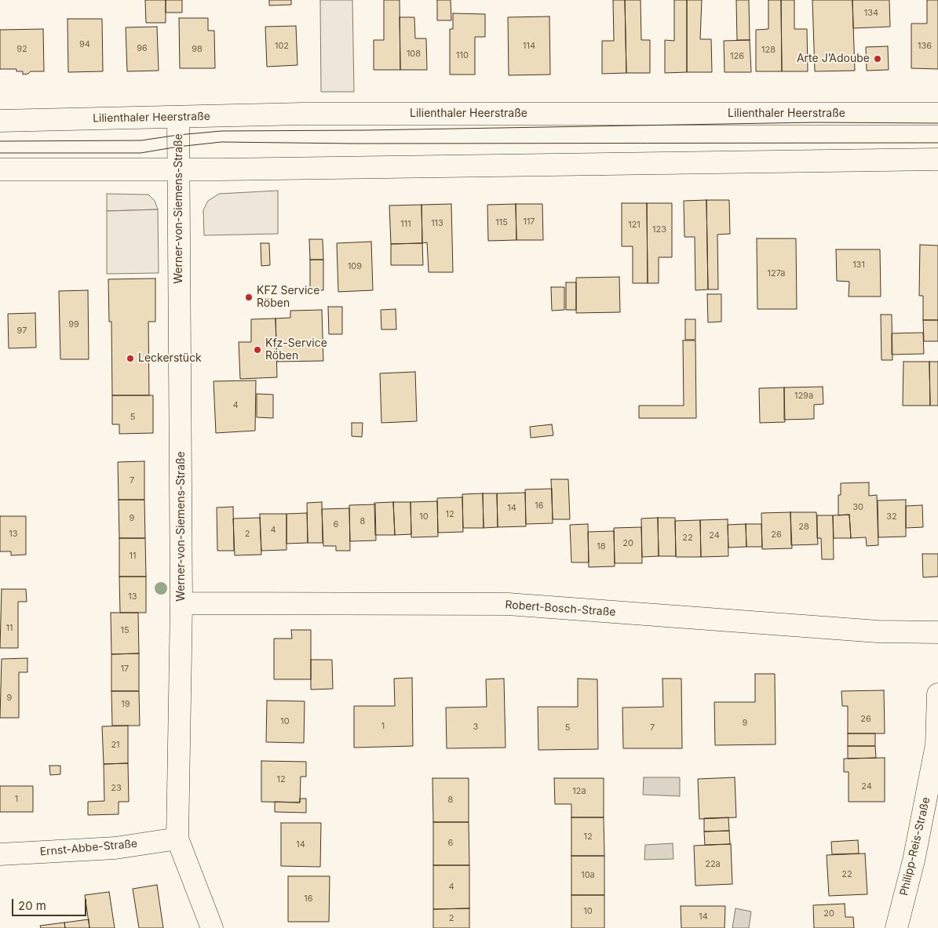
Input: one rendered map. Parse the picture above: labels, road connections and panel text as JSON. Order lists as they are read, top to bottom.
{
  "streets": {
    "street": [
      "Lilienthaler Heerstraße",
      "Werner-von-Siemens-Straße",
      "Robert-Bosch-Straße",
      "Philipp-Reis-Straße",
      "Ernst-Abbe-Straße"
    ]
  },
  "crossings": [
    ["Lilienthaler Heerstraße", "Werner-von-Siemens-Straße"],
    ["Werner-von-Siemens-Straße", "Robert-Bosch-Straße"],
    ["Werner-von-Siemens-Straße", "Ernst-Abbe-Straße"]
  ],
  "places": [
    "Arte J’Adoube",
    "KFZ Service Röben",
    "Kfz-Service Röben",
    "Leckerstück"
  ],
  "house_numbers": [
    "134",
    "94",
    "102",
    "114",
    "136",
    "96",
    "92",
    "98",
    "128",
    "108",
    "110",
    "126",
    "117",
    "115",
    "113",
    "111",
    "121",
    "123",
    "131",
    "109",
    "127a",
    "99",
    "97",
    "129a",
    "4",
    "5",
    "7",
    "16",
    "30",
    "14",
    "12",
    "10",
    "32",
    "9",
    "8",
    "6",
    "28",
    "4",
    "13",
    "2",
    "26",
    "24",
    "22",
    "20",
    "18",
    "11",
    "13",
    "11",
    "15",
    "17",
    "9",
    "19",
    "26",
    "10",
    "9",
    "1",
    "3",
    "5",
    "7",
    "21",
    "12",
    "24",
    "23",
    "12a",
    "1",
    "8",
    "12",
    "6",
    "14",
    "22a",
    "22",
    "10a",
    "4",
    "16",
    "10",
    "20",
    "14",
    "2"
  ],
  "scale_bar": "20 m"
}
